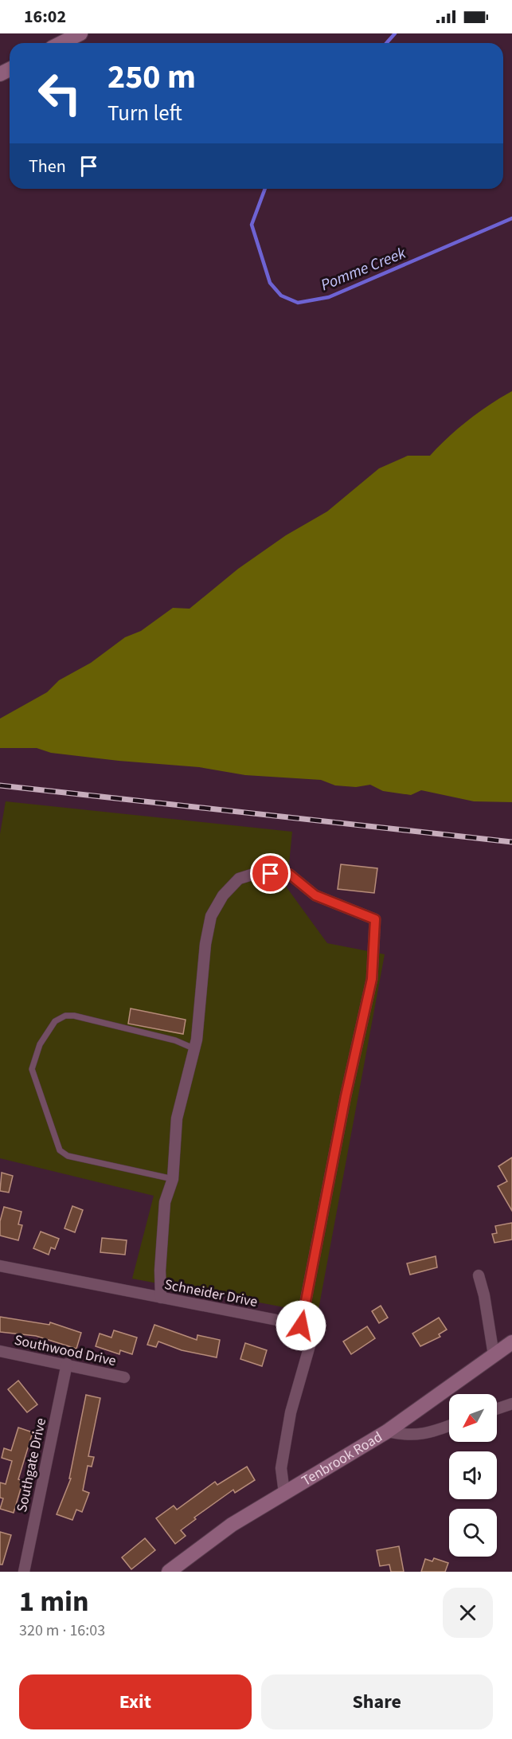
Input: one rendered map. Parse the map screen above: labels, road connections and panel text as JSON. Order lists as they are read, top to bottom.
{
  "streets": {
    "street": [
      "Schneider Drive",
      "Southwood Drive",
      "Tenbrook Road",
      "Southgate Drive"
    ]
  },
  "crossings": [
    ["Southwood Drive", "Southgate Drive"]
  ],
  "water": ["Pomme Creek"],
  "north": "bottom left",
  "page": {
    "status": "16:02",
    "turn": ["250 m", "Turn left"],
    "then": "Then",
    "heading": ["1 min", "320 m · 16:03"],
    "buttons": ["Exit", "Share"]
  }
}
